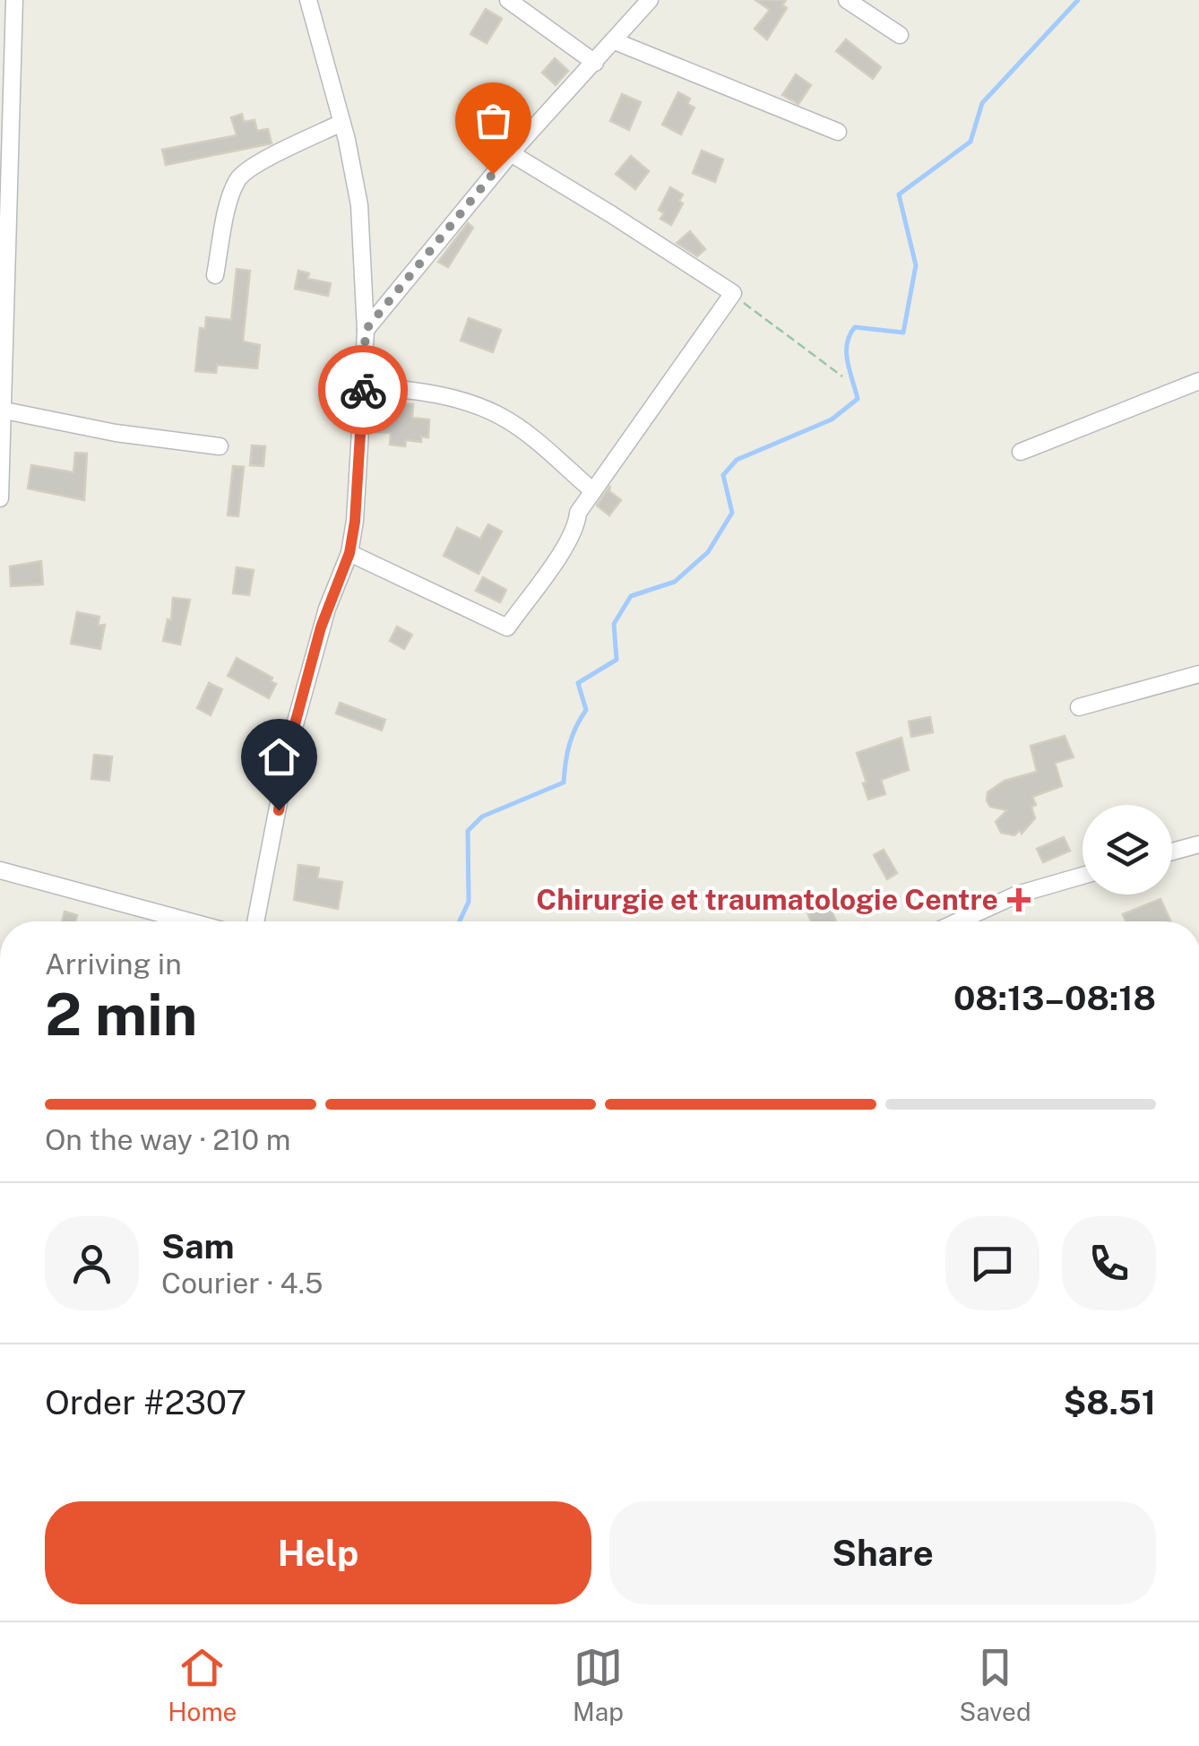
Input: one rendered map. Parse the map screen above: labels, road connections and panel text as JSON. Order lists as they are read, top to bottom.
{
  "places": {
    "health": ["Chirurgie et traumatologie Centre"]
  },
  "page": {
    "heading": ["2 min", "Arriving in", "08:13–08:18"],
    "panel": [
      "Sam",
      "Courier · 4.5",
      "Order #2307",
      "$8.51"
    ],
    "bar": "On the way · 210 m",
    "buttons": ["Help", "Share"],
    "tabs": ["Home", "Map", "Saved"]
  }
}
